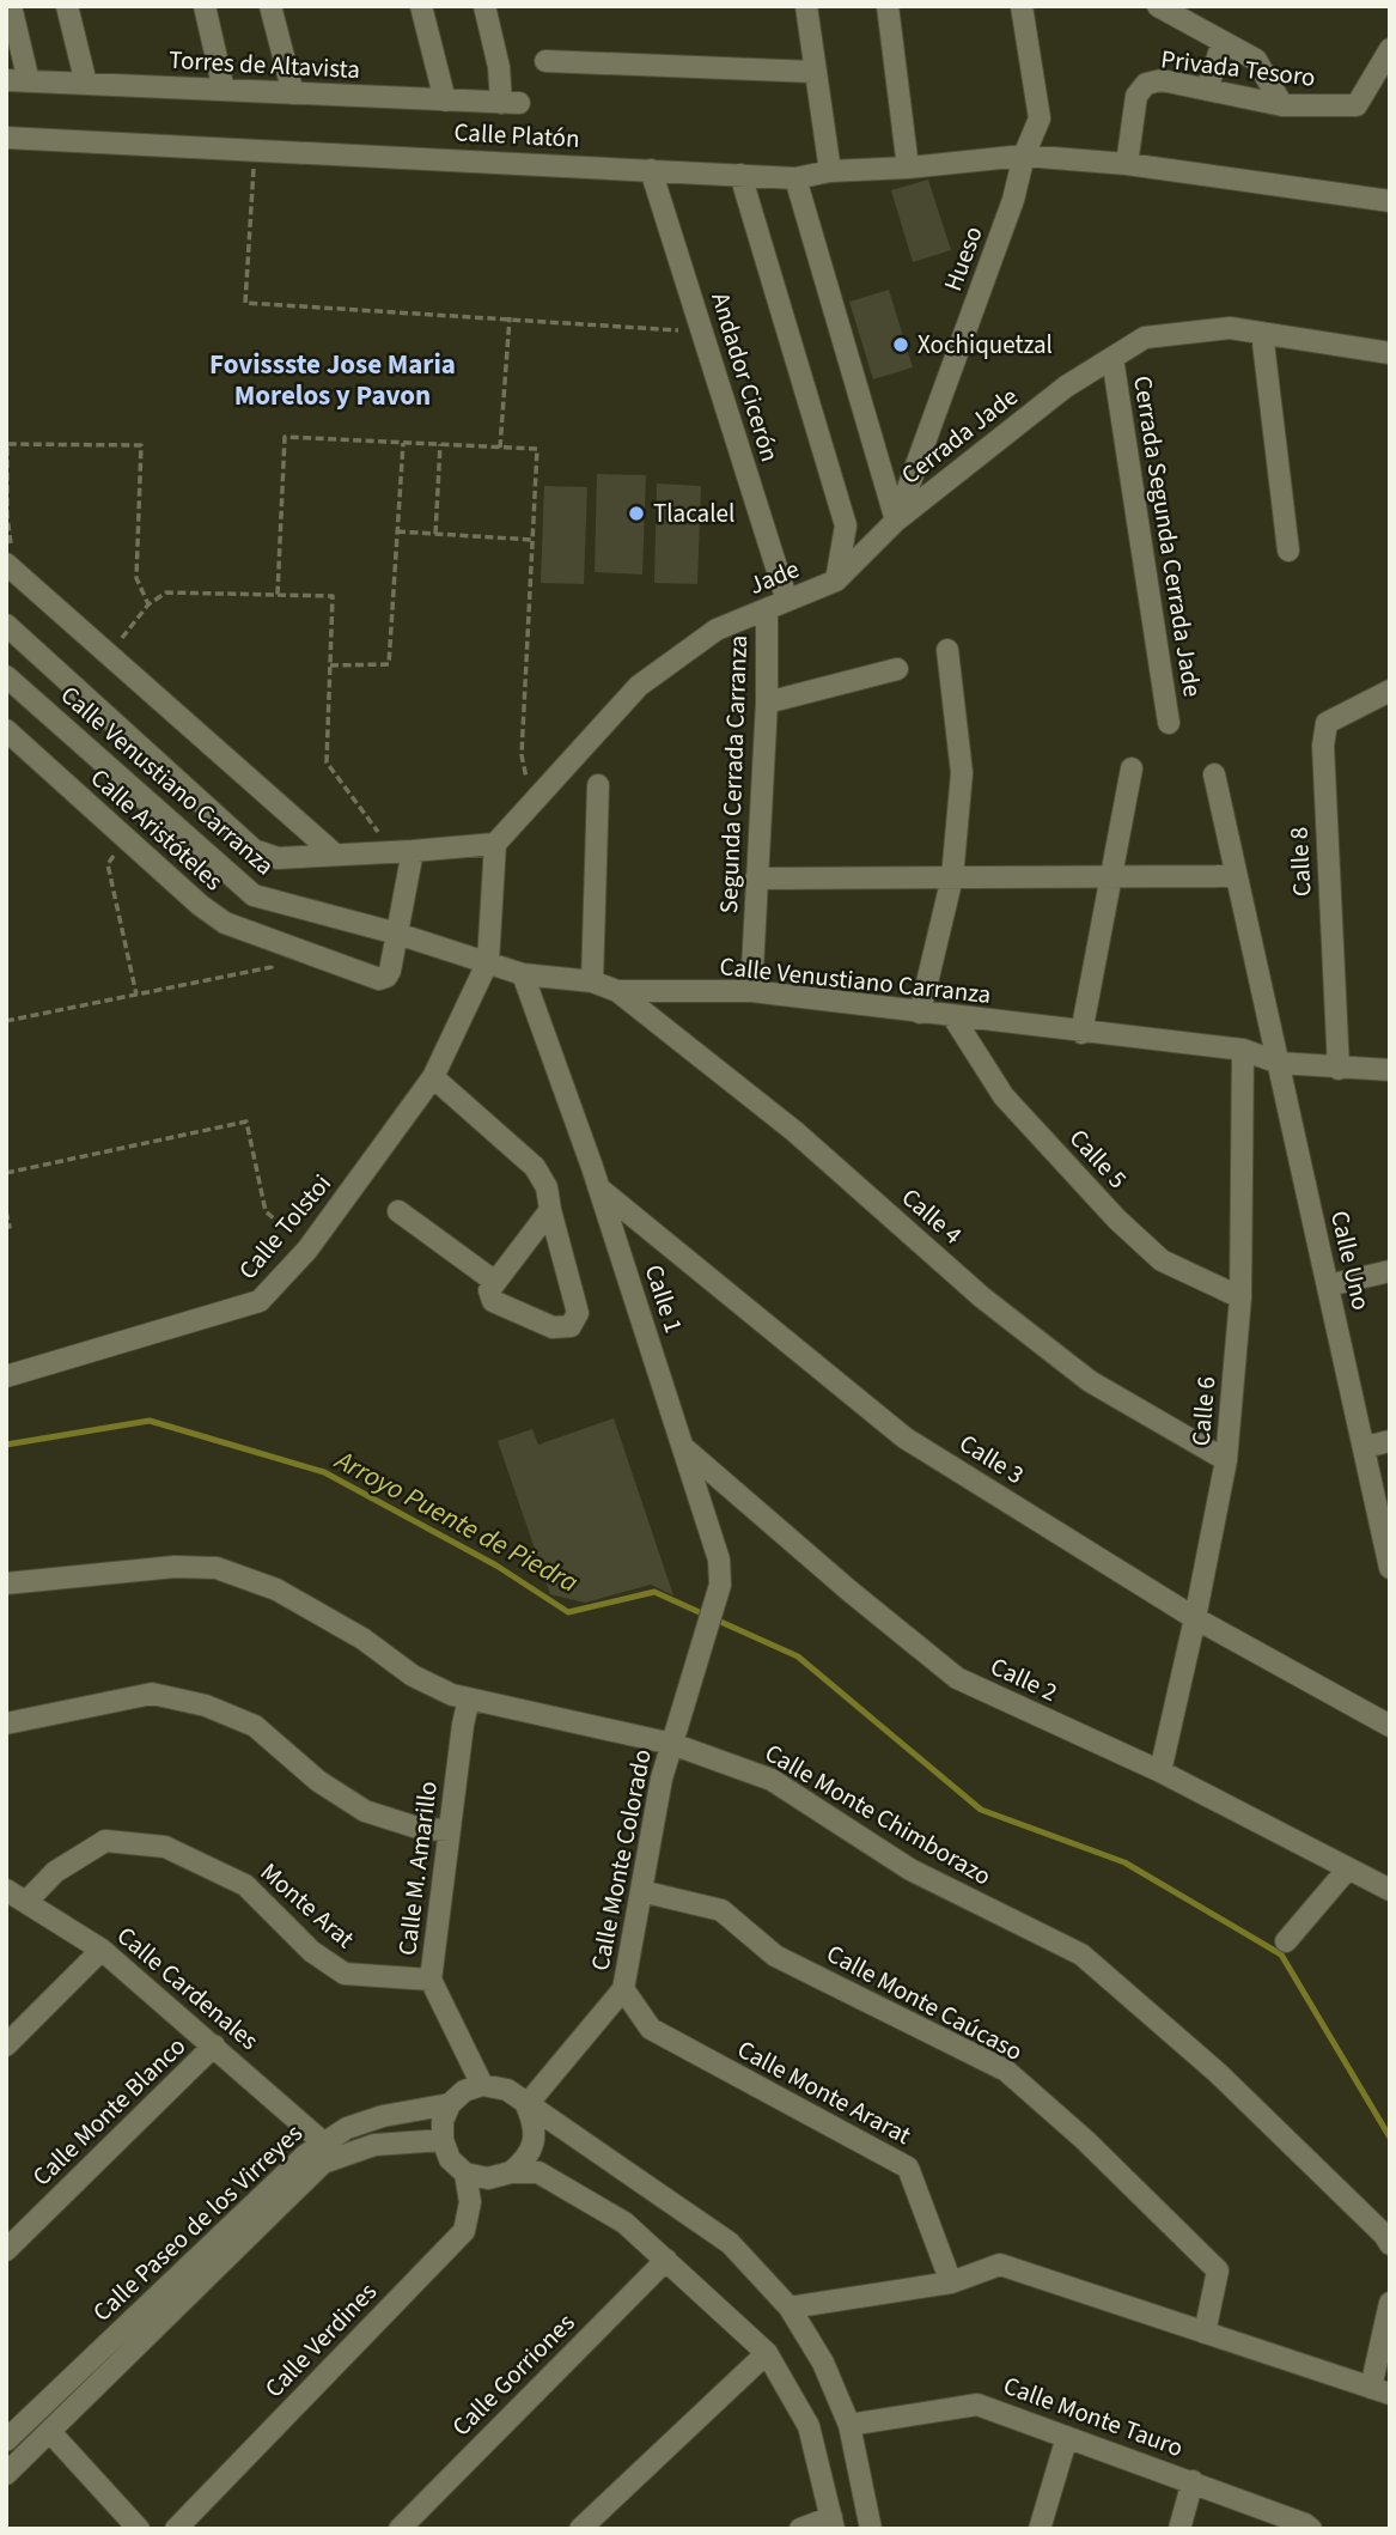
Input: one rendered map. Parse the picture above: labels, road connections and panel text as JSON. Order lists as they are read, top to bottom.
{
  "streets": {
    "street": [
      "Torres de Altavista",
      "Privada Tesoro",
      "Calle Platón",
      "Hueso",
      "Andador Cicerón",
      "Cerrada Jade",
      "Cerrada Segunda Cerrada Jade",
      "Jade",
      "Segunda Cerrada Carranza",
      "Calle Venustiano Carranza",
      "Calle Aristóteles",
      "Calle 8",
      "Calle 5",
      "Calle 4",
      "Calle Tolstoi",
      "Calle Uno",
      "Calle 1",
      "Calle 6",
      "Calle 3",
      "Calle 2",
      "Calle Monte Chimborazo",
      "Calle Monte Colorado",
      "Calle M. Amarillo",
      "Monte Arat",
      "Calle Cardenales",
      "Calle Monte Caúcaso",
      "Calle Monte Ararat",
      "Calle Monte Blanco",
      "Calle Paseo de los Virreyes",
      "Calle Verdines",
      "Calle Gorriones",
      "Calle Monte Tauro"
    ]
  },
  "crossings": [
    ["Calle Platón", "Hueso"],
    ["Calle Platón", "Andador Cicerón"],
    ["Hueso", "Cerrada Jade"],
    ["Hueso", "Jade"],
    ["Andador Cicerón", "Jade"],
    ["Andador Cicerón", "Segunda Cerrada Carranza"],
    ["Cerrada Jade", "Cerrada Segunda Cerrada Jade"],
    ["Cerrada Jade", "Jade"],
    ["Jade", "Segunda Cerrada Carranza"],
    ["Jade", "Calle Venustiano Carranza"],
    ["Segunda Cerrada Carranza", "Calle Venustiano Carranza"],
    ["Calle Venustiano Carranza", "Calle Aristóteles"],
    ["Calle Venustiano Carranza", "Calle 8"],
    ["Calle Venustiano Carranza", "Calle 5"],
    ["Calle Venustiano Carranza", "Calle 4"],
    ["Calle Venustiano Carranza", "Calle Tolstoi"],
    ["Calle Venustiano Carranza", "Calle Uno"],
    ["Calle Venustiano Carranza", "Calle 1"],
    ["Calle Venustiano Carranza", "Calle 6"],
    ["Calle 5", "Calle 6"],
    ["Calle 4", "Calle 6"],
    ["Calle 1", "Calle 3"],
    ["Calle 1", "Calle 2"],
    ["Calle 1", "Calle Monte Colorado"],
    ["Calle 6", "Calle 3"],
    ["Calle 6", "Calle 2"],
    ["Calle Monte Chimborazo", "Calle Monte Colorado"],
    ["Calle Monte Chimborazo", "Calle M. Amarillo"],
    ["Calle Monte Colorado", "Calle M. Amarillo"],
    ["Calle Monte Colorado", "Calle Monte Caúcaso"],
    ["Calle Monte Colorado", "Calle Monte Ararat"],
    ["Calle Monte Colorado", "Calle Paseo de los Virreyes"],
    ["Calle Monte Colorado", "Calle Verdines"],
    ["Calle M. Amarillo", "Monte Arat"],
    ["Calle M. Amarillo", "Calle Paseo de los Virreyes"],
    ["Calle M. Amarillo", "Calle Verdines"],
    ["Monte Arat", "Calle Cardenales"],
    ["Calle Cardenales", "Calle Monte Blanco"],
    ["Calle Cardenales", "Calle Paseo de los Virreyes"],
    ["Calle Paseo de los Virreyes", "Calle Verdines"]
  ],
  "districts": ["Fovissste Jose Maria Morelos y Pavon"],
  "water": ["Arroyo Puente de Piedra"],
  "places": ["Xochiquetzal", "Tlacalel"]
}
